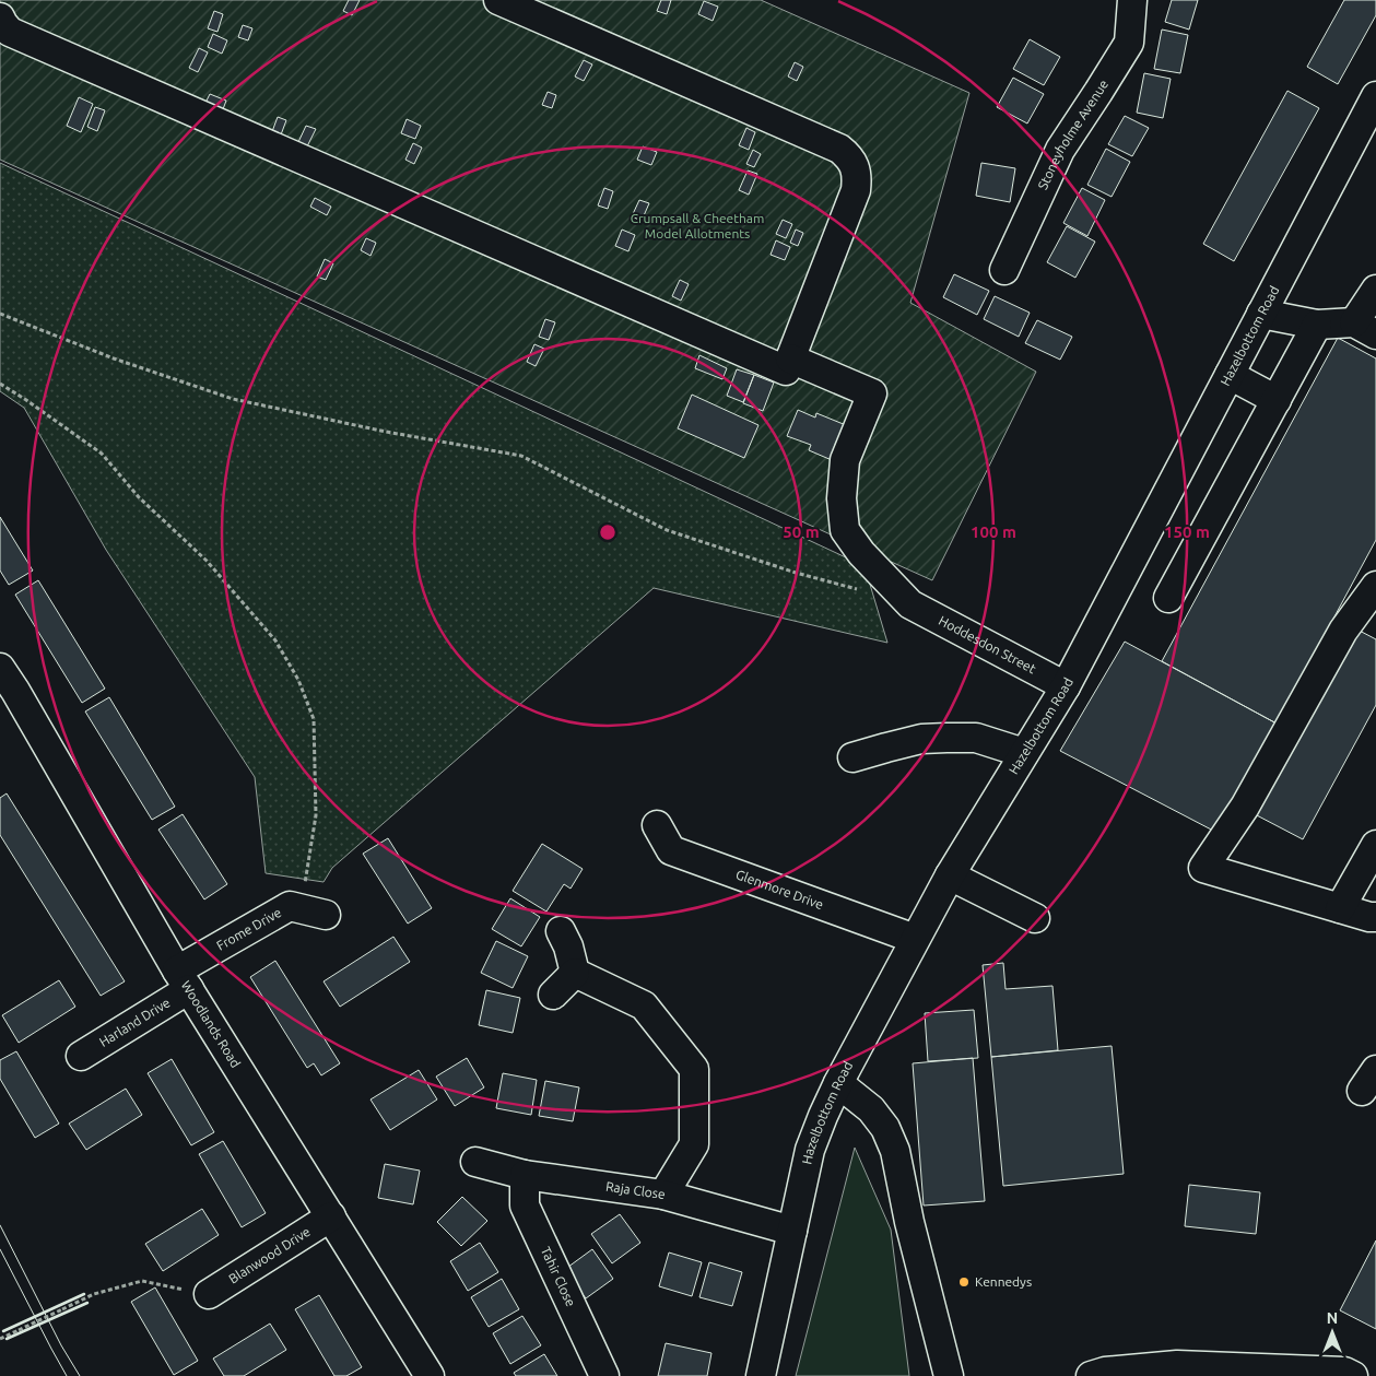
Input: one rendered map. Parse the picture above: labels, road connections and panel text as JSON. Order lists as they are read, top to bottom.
{
  "streets": {
    "street": [
      "Stoneyholme Avenue",
      "Hazelbottom Road",
      "Hoddesdon Street",
      "Glenmore Drive",
      "Frome Drive",
      "Harland Drive",
      "Woodlands Road",
      "Raja Close",
      "Blanwood Drive",
      "Tahir Close"
    ]
  },
  "crossings": [
    ["Hazelbottom Road", "Hoddesdon Street"],
    ["Hazelbottom Road", "Glenmore Drive"],
    ["Hazelbottom Road", "Raja Close"],
    ["Frome Drive", "Harland Drive"],
    ["Frome Drive", "Woodlands Road"],
    ["Harland Drive", "Woodlands Road"],
    ["Woodlands Road", "Blanwood Drive"],
    ["Raja Close", "Tahir Close"]
  ],
  "parks": ["Crumpsall & Cheetham Model Allotments"],
  "places": ["Kennedys"],
  "north": "top",
  "rings": ["50 m", "100 m", "150 m"]
}
